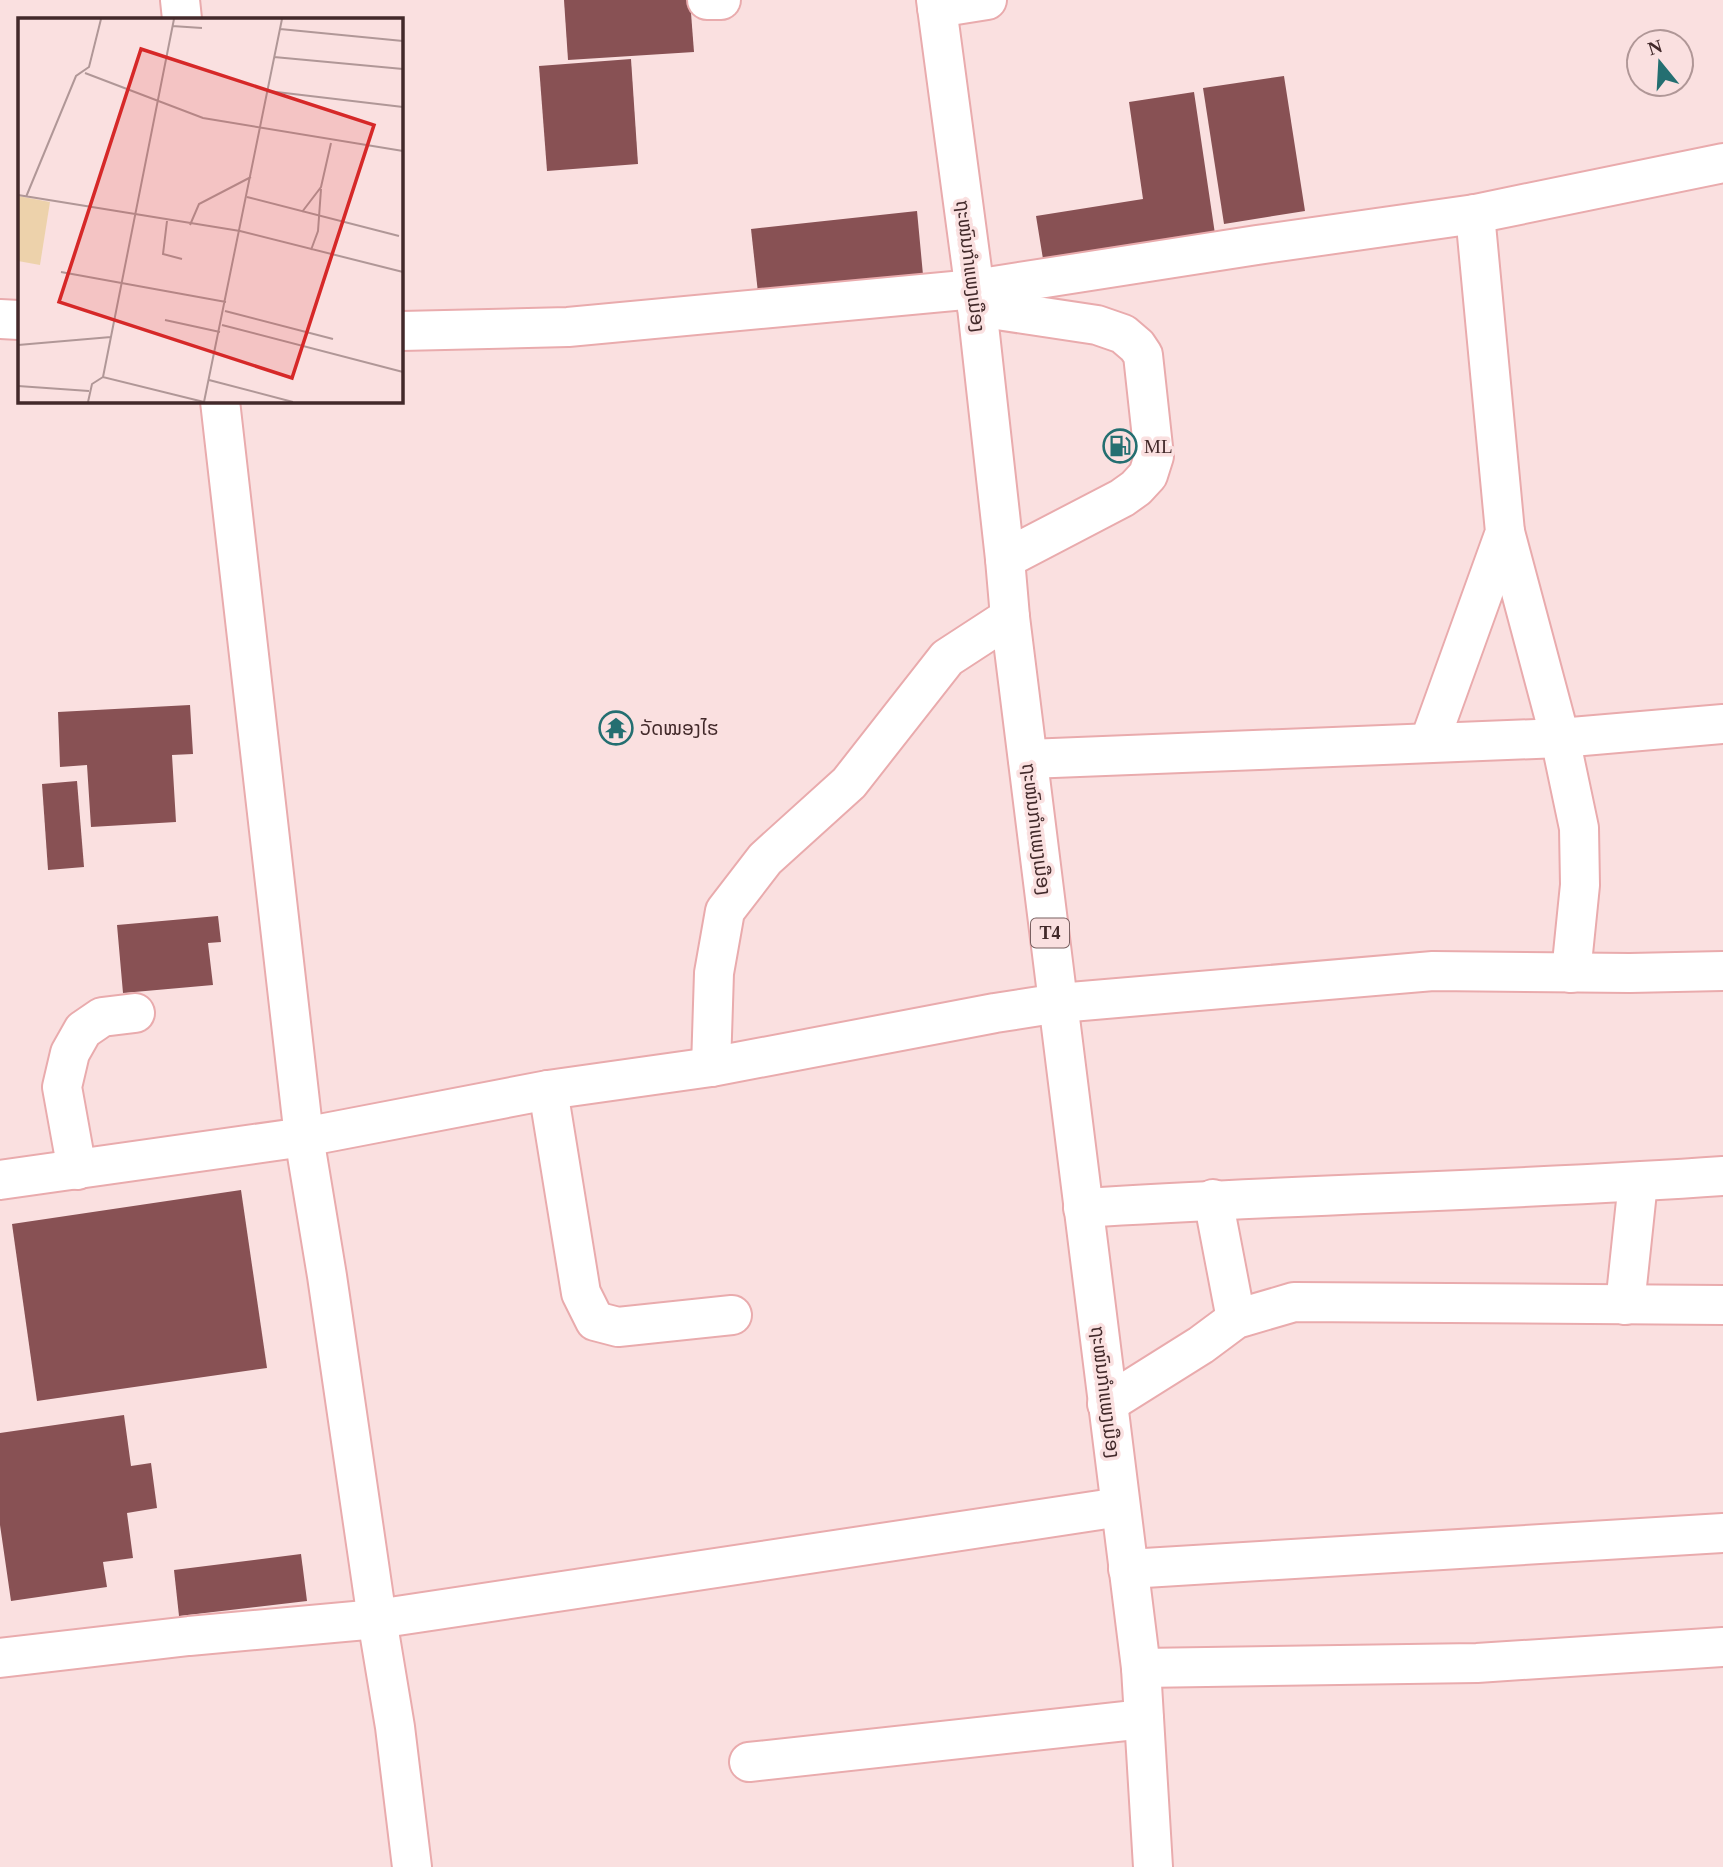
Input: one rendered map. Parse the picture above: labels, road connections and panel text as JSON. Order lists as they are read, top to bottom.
{
  "streets": {
    "street": ["ຖະໜົນກຳແພງເມືອງ", "T4"]
  },
  "places": {
    "fuel station": ["ML"],
    "temple": ["ວັດໝອງໄຮ"]
  },
  "north": "top"
}
